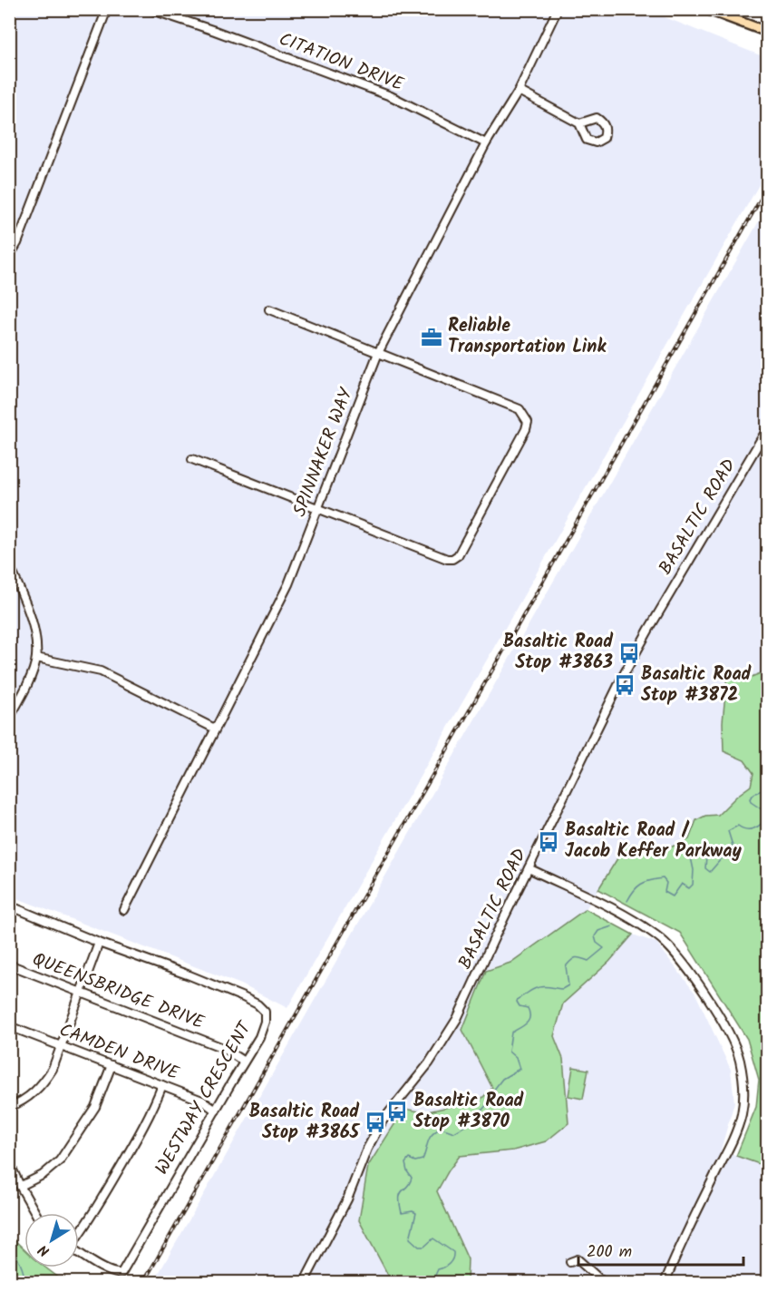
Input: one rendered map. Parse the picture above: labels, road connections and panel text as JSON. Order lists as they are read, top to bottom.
{
  "streets": {
    "street": [
      "CITATION DRIVE",
      "SPINNAKER WAY",
      "BASALTIC ROAD",
      "QUEENSBRIDGE DRIVE",
      "CAMDEN DRIVE",
      "WESTWAY CRESCENT"
    ]
  },
  "crossings": [
    ["CITATION DRIVE", "SPINNAKER WAY"],
    ["QUEENSBRIDGE DRIVE", "WESTWAY CRESCENT"],
    ["CAMDEN DRIVE", "WESTWAY CRESCENT"]
  ],
  "places": {
    "office": ["Reliable Transportation Link"],
    "bus stop": [
      "Basaltic Road Stop #3863",
      "Basaltic Road Stop #3872",
      "Basaltic Road / Jacob Keffer Parkway",
      "Basaltic Road Stop #3870",
      "Basaltic Road Stop #3865"
    ]
  },
  "scale_bar": "200 m",
  "north": "bottom left"
}
